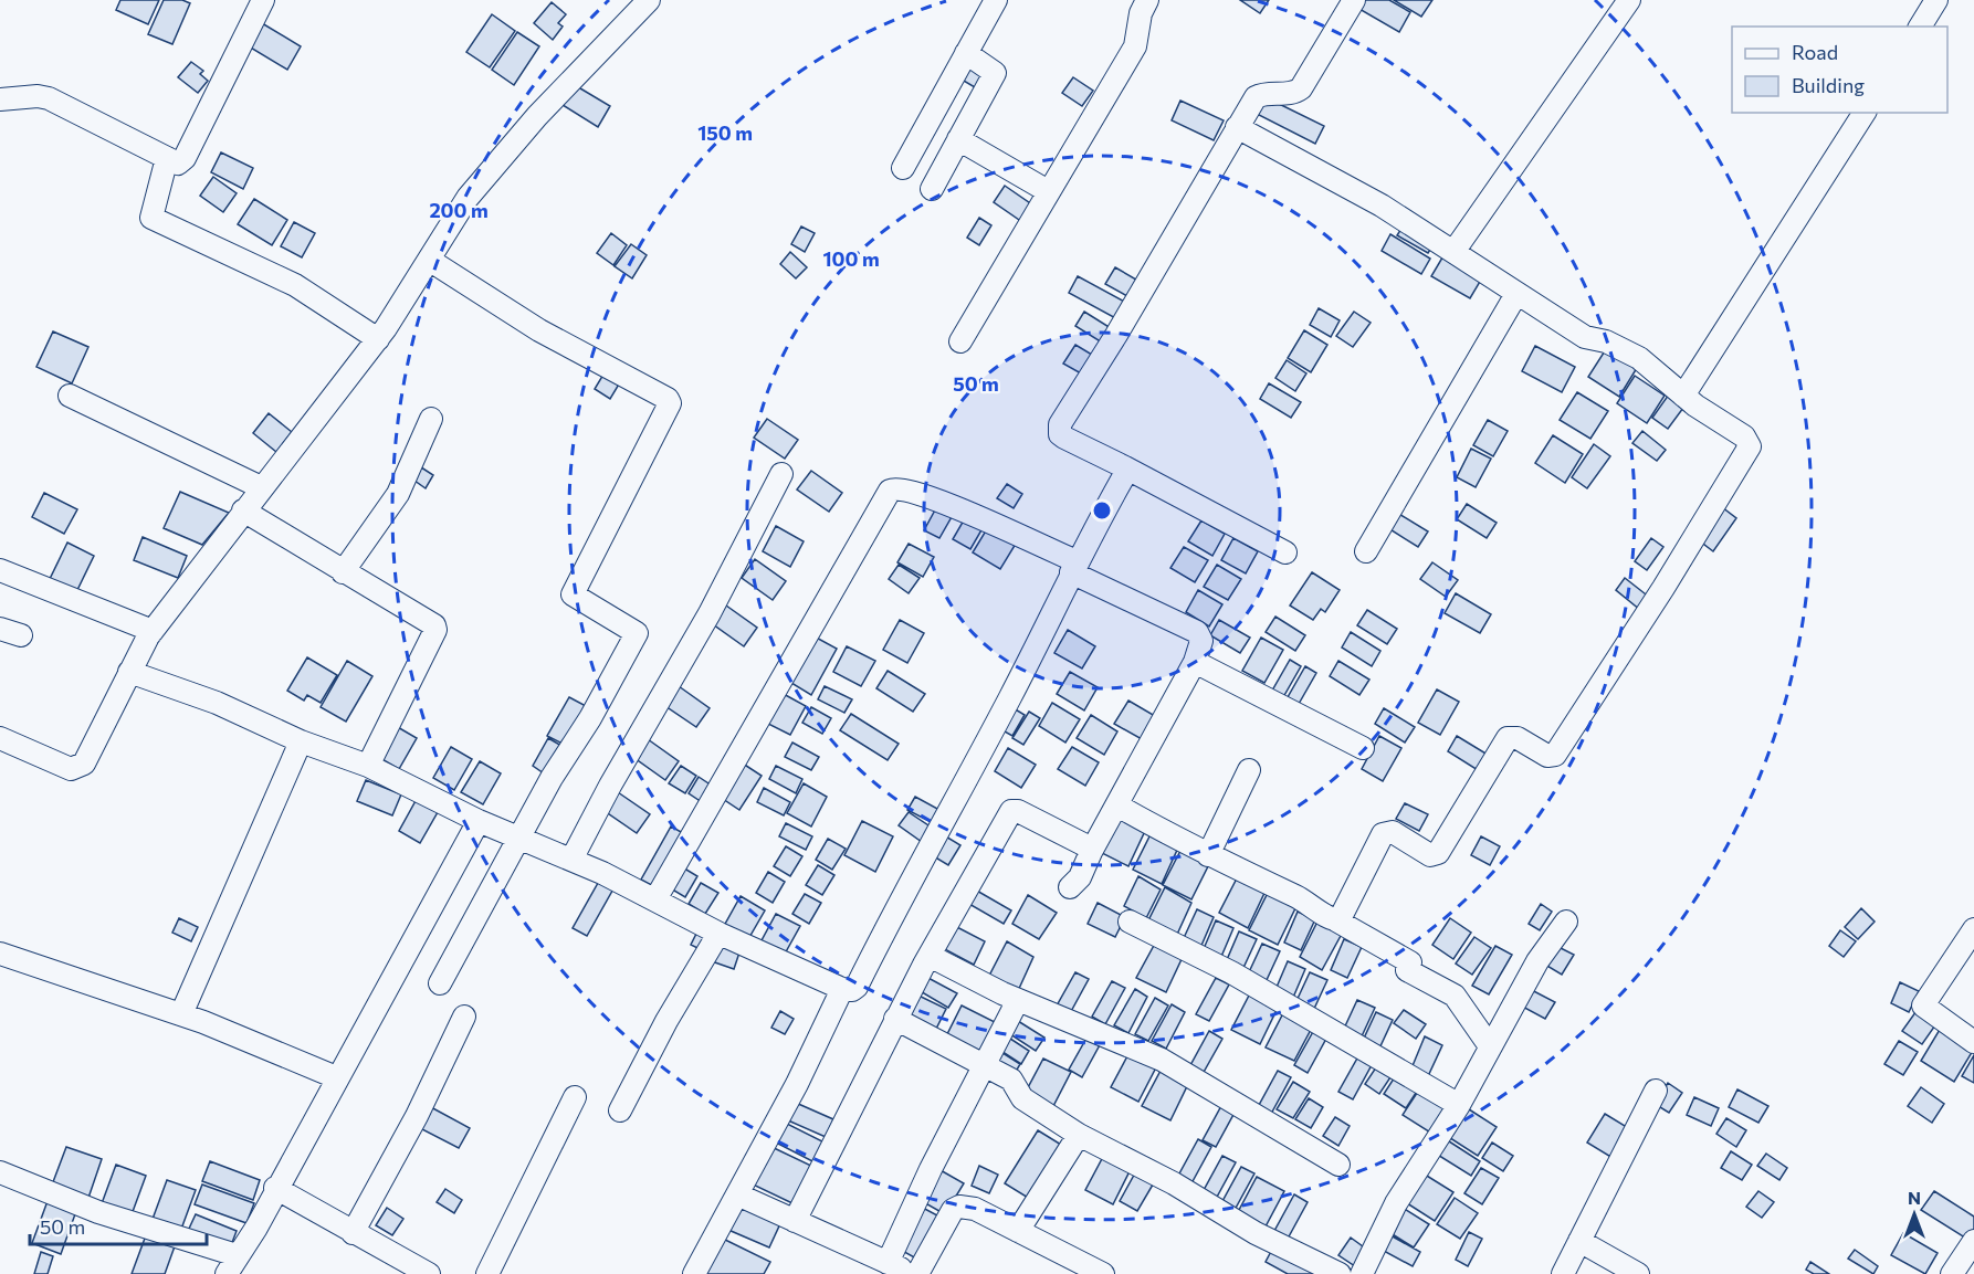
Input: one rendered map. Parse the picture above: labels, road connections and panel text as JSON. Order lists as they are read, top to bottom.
{
  "legend": ["Road", "Building"],
  "scale_bar": "50 m",
  "north": "top",
  "rings": [
    "150 m",
    "200 m",
    "100 m",
    "50 m"
  ]
}
